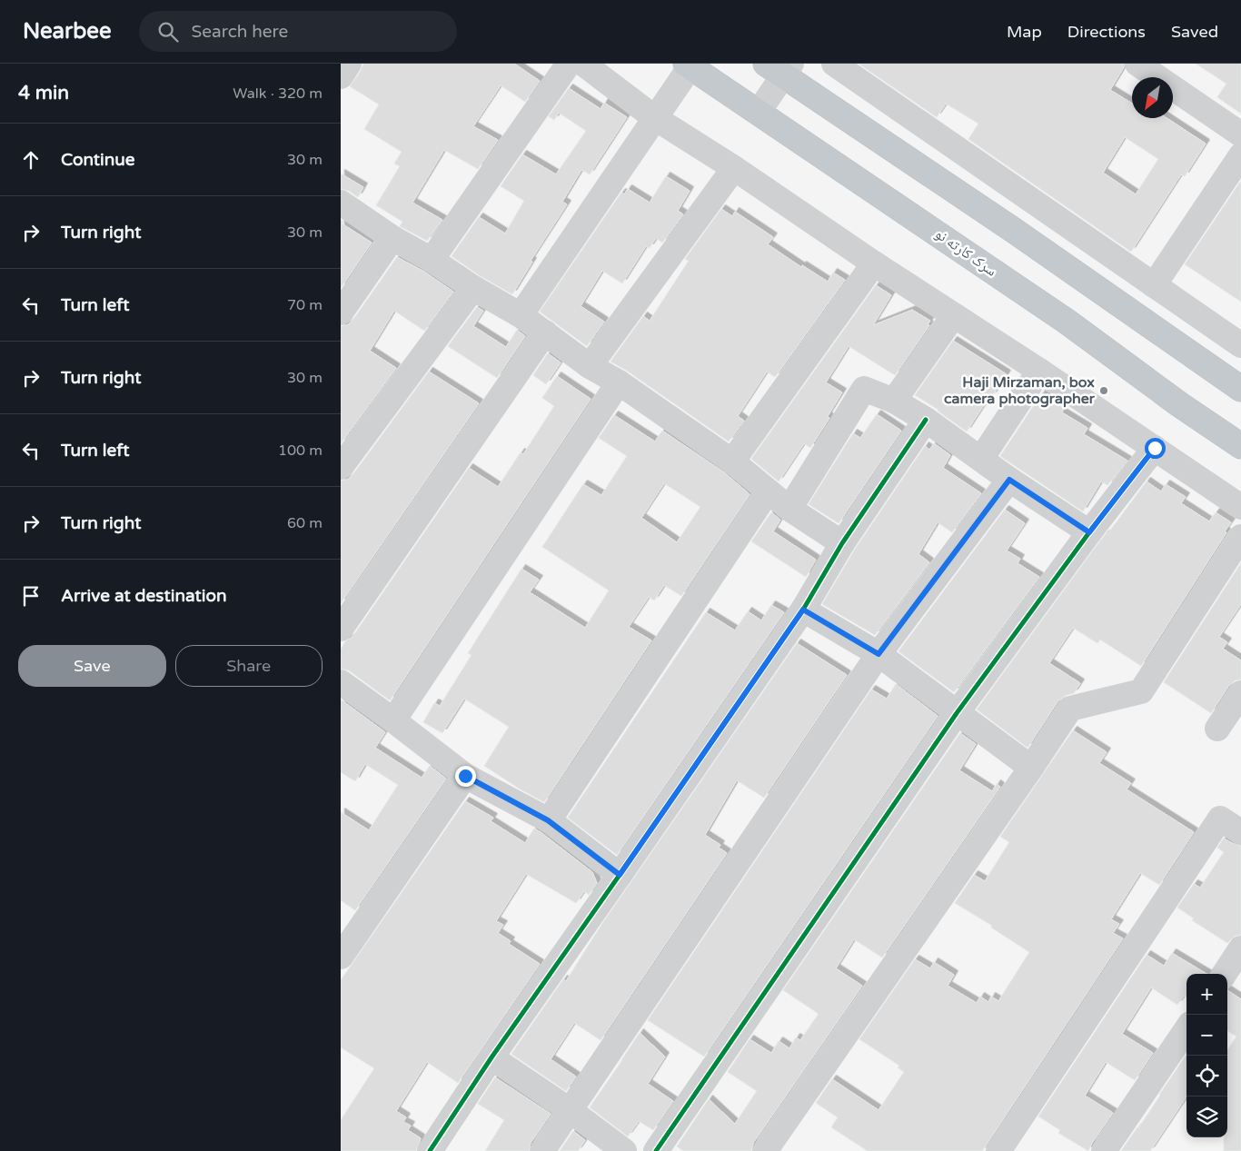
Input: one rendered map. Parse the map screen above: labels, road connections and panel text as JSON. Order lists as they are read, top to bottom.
{
  "streets": {
    "highway": ["سرک کارته نو"]
  },
  "places": ["Haji Mirzaman, box camera photographer"],
  "north": "bottom left",
  "page": {
    "header": "Nearbee",
    "search": "Search here",
    "nav": ["Map", "Directions", "Saved"],
    "heading": ["4 min", "Walk · 320 m"],
    "list": [
      ["Continue", "30 m"],
      ["Turn right", "30 m"],
      ["Turn left", "70 m"],
      ["Turn right", "30 m"],
      ["Turn left", "100 m"],
      ["Turn right", "60 m"],
      "Arrive at destination"
    ],
    "buttons": ["Save", "Share"],
    "map_buttons": ["+", "−"]
  }
}
